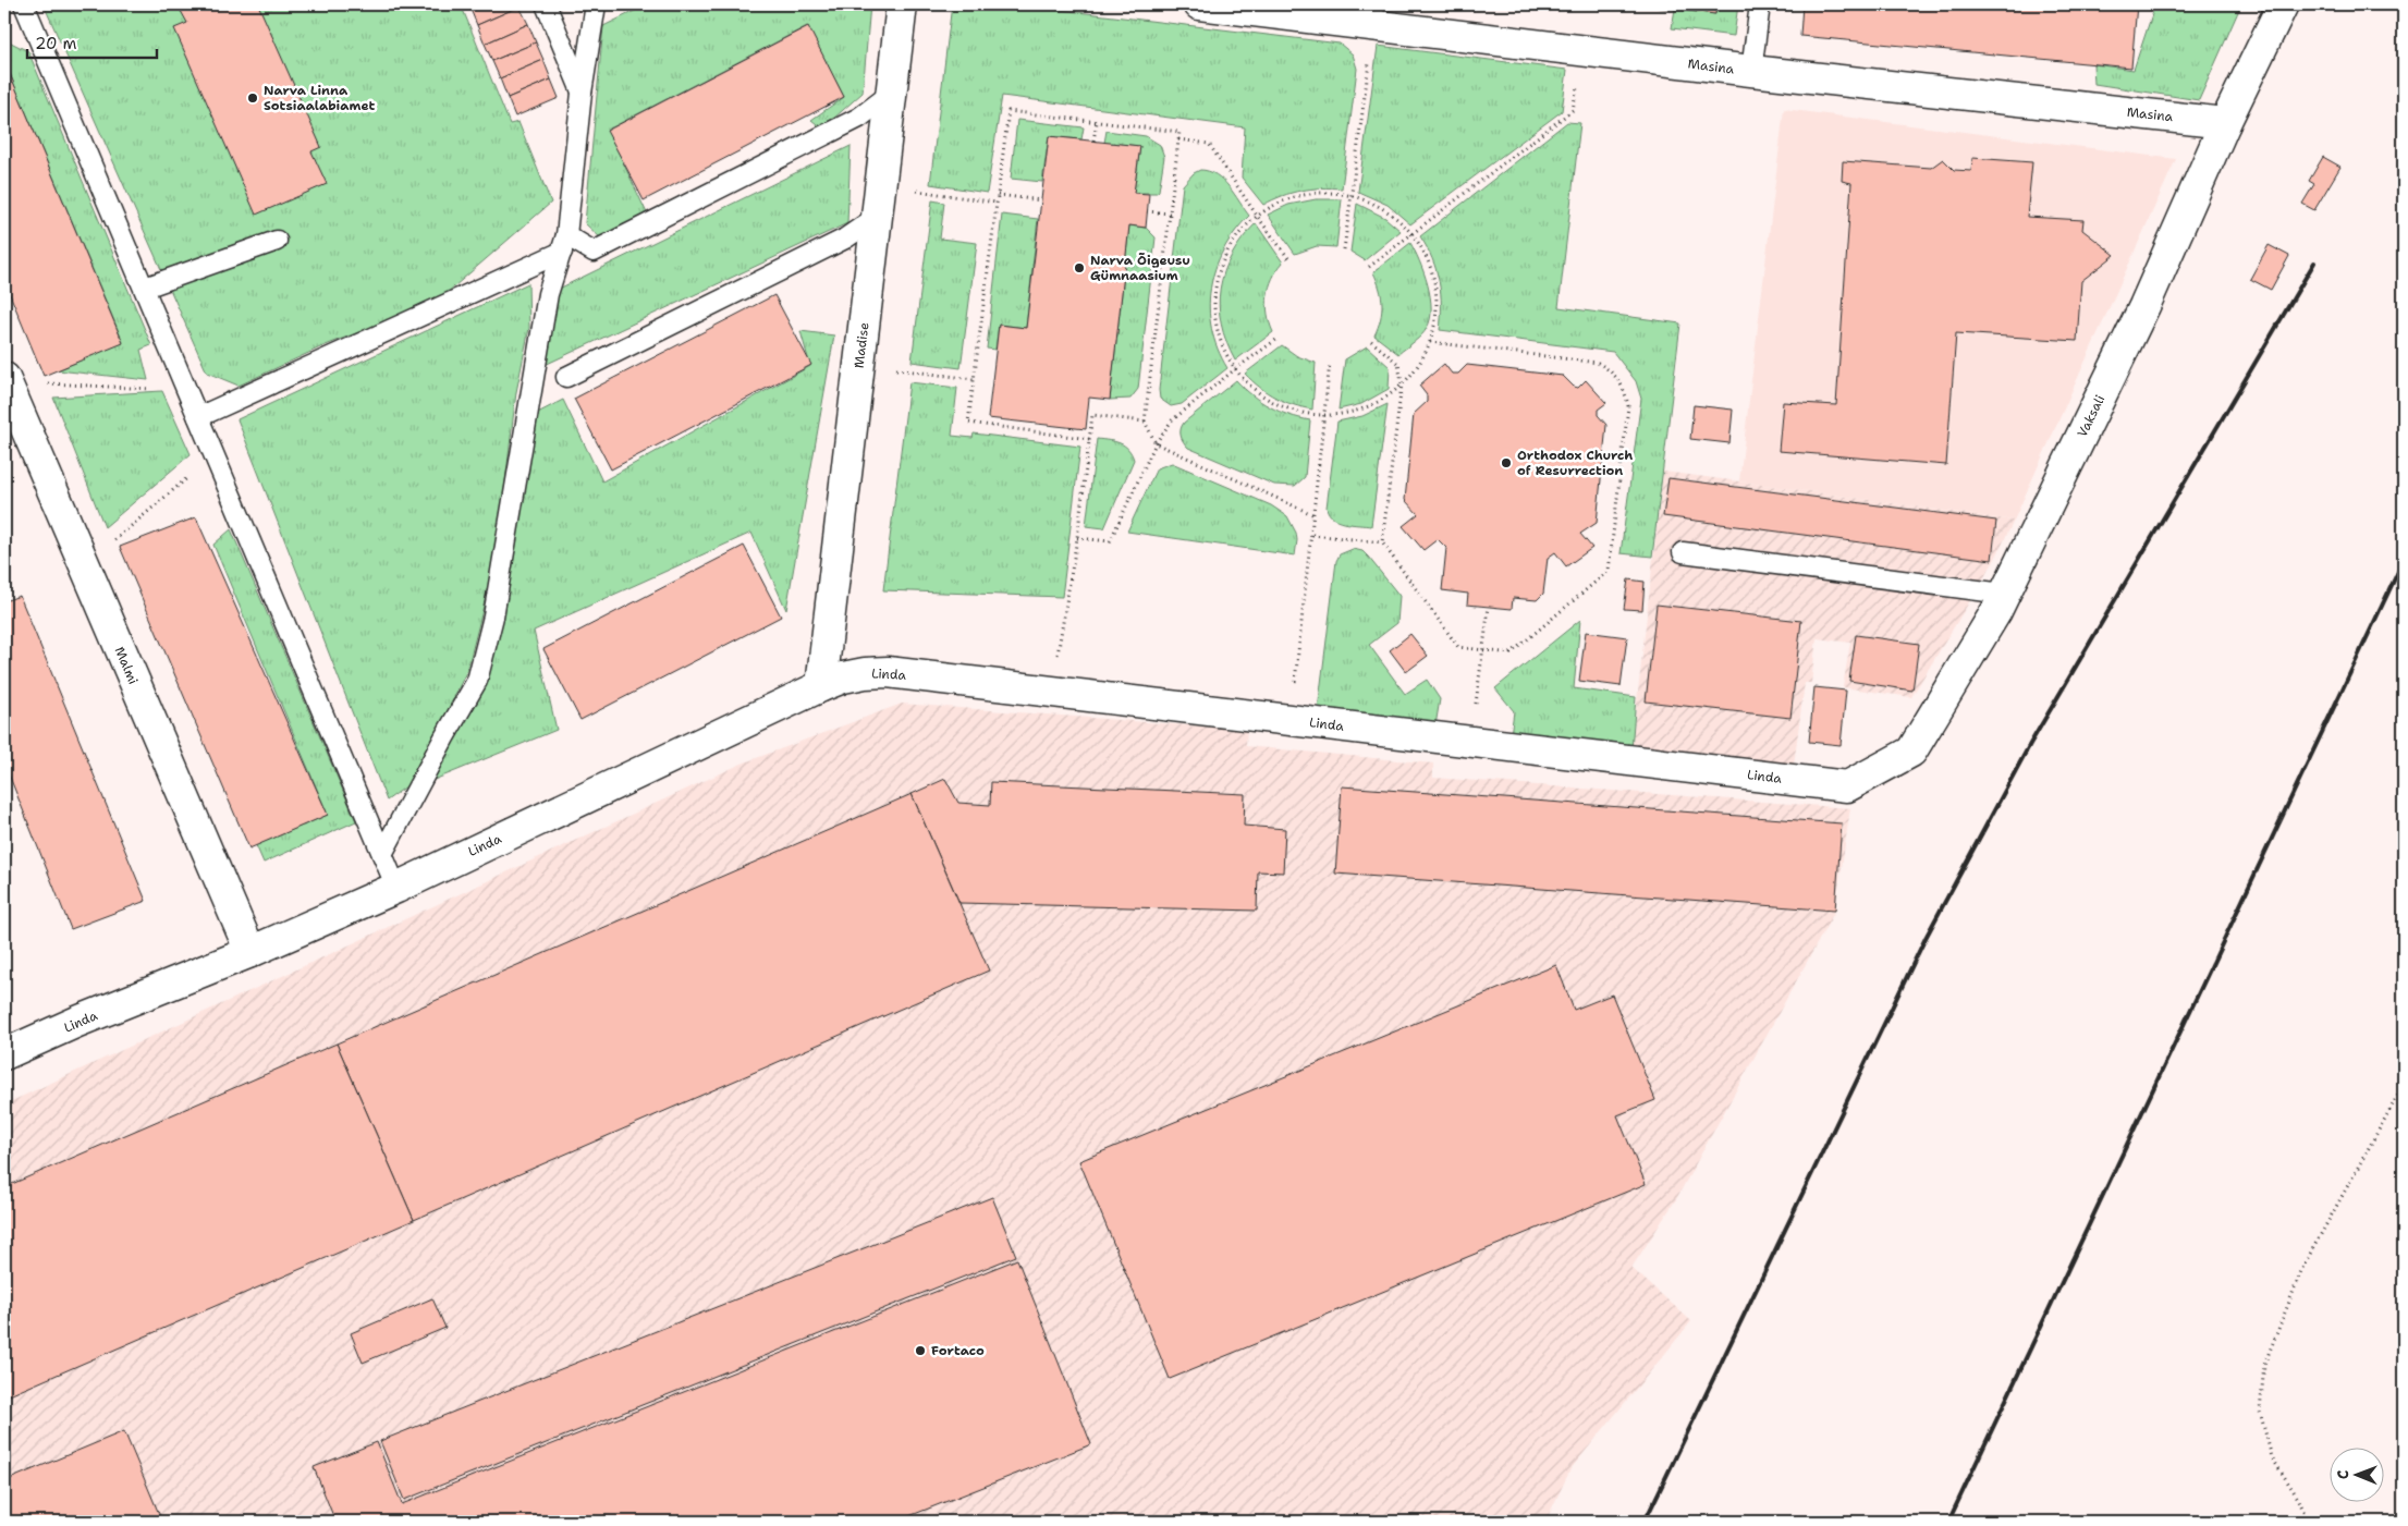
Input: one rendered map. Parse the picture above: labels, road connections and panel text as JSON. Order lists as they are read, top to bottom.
{
  "streets": {
    "street": [
      "Masina",
      "Madise",
      "Vaksali",
      "Malmi",
      "Linda"
    ]
  },
  "crossings": [
    ["Masina", "Vaksali"],
    ["Madise", "Linda"],
    ["Vaksali", "Linda"],
    ["Malmi", "Linda"]
  ],
  "places": [
    "Narva Linna Sotsiaalabiamet",
    "Narva Õigeusu Gümnaasium",
    "Orthodox Church of Resurrection",
    "Fortaco"
  ],
  "scale_bar": "20 m",
  "north": "left"
}
